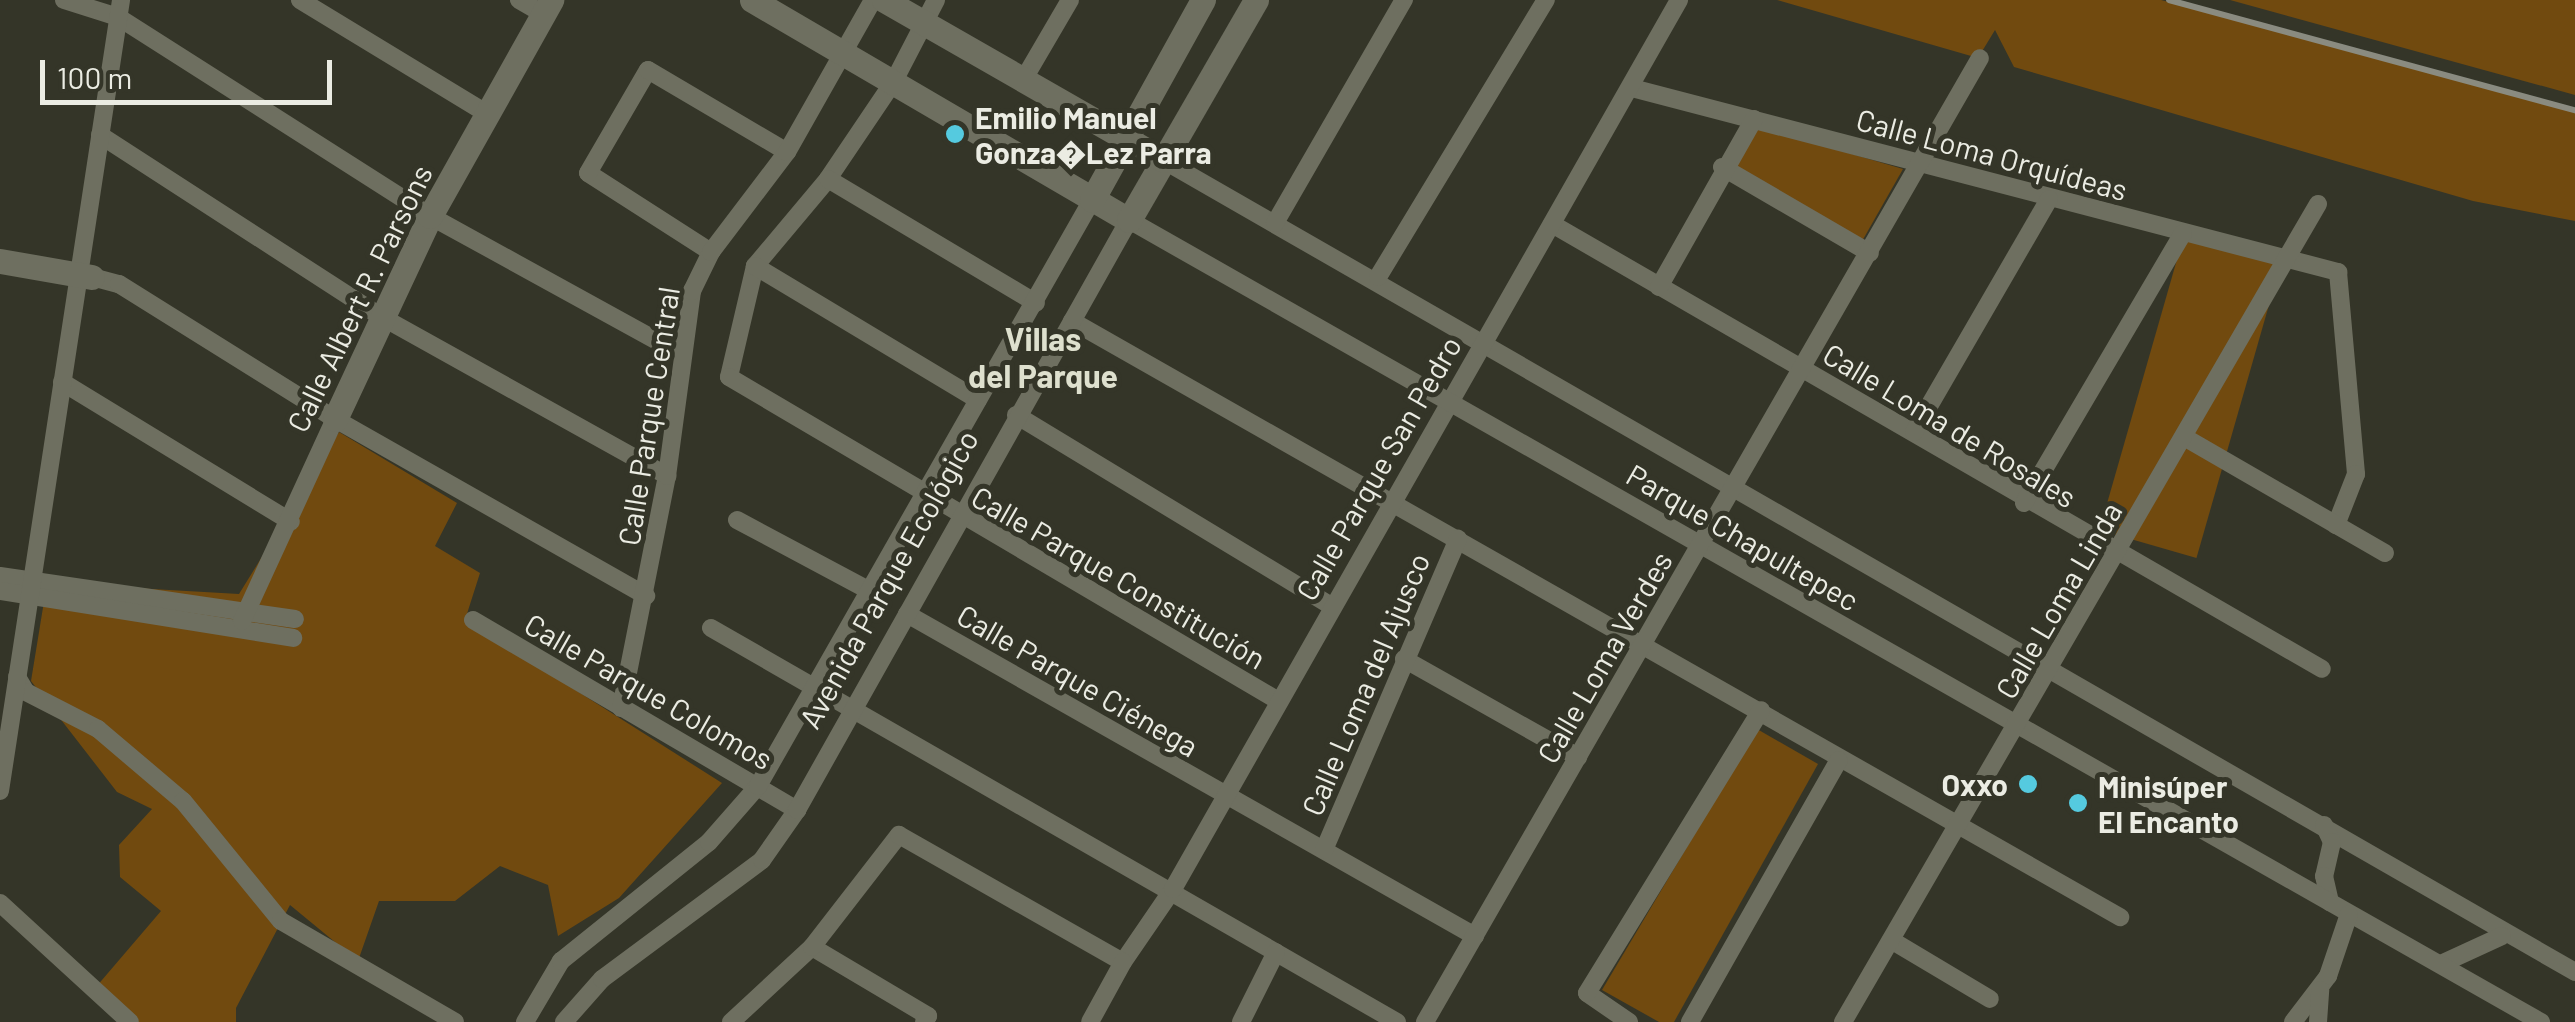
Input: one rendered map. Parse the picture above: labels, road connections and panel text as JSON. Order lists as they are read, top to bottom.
{
  "streets": {
    "street": [
      "Calle Loma Orquídeas",
      "Calle Albert R. Parsons",
      "Calle Parque Central",
      "Calle Loma de Rosales",
      "Calle Parque San Pedro",
      "Parque Chapultepec",
      "Calle Parque Constitución",
      "Avenida Parque Ecológico",
      "Calle Loma Linda",
      "Calle Loma Verdes",
      "Calle Parque Ciénega",
      "Calle Loma del Ajusco",
      "Calle Parque Colomos"
    ]
  },
  "crossings": [
    ["Calle Loma Orquídeas", "Calle Parque San Pedro"],
    ["Calle Loma Orquídeas", "Calle Loma Linda"],
    ["Calle Loma Orquídeas", "Calle Loma Verdes"],
    ["Calle Parque Central", "Calle Parque Colomos"],
    ["Calle Loma de Rosales", "Calle Parque San Pedro"],
    ["Calle Loma de Rosales", "Calle Loma Linda"],
    ["Calle Loma de Rosales", "Calle Loma Verdes"],
    ["Calle Parque San Pedro", "Parque Chapultepec"],
    ["Calle Parque San Pedro", "Calle Parque Constitución"],
    ["Calle Parque San Pedro", "Calle Parque Ciénega"],
    ["Parque Chapultepec", "Avenida Parque Ecológico"],
    ["Parque Chapultepec", "Calle Loma Linda"],
    ["Parque Chapultepec", "Calle Loma Verdes"],
    ["Calle Parque Constitución", "Avenida Parque Ecológico"],
    ["Avenida Parque Ecológico", "Calle Parque Ciénega"],
    ["Avenida Parque Ecológico", "Calle Parque Colomos"],
    ["Calle Loma Verdes", "Calle Parque Ciénega"],
    ["Calle Parque Ciénega", "Calle Loma del Ajusco"]
  ],
  "districts": ["Villas del Parque"],
  "places": ["Emilio Manuel Gonza�Lez Parra", "Oxxo", "Minisúper El Encanto"],
  "scale_bar": "100 m"
}
